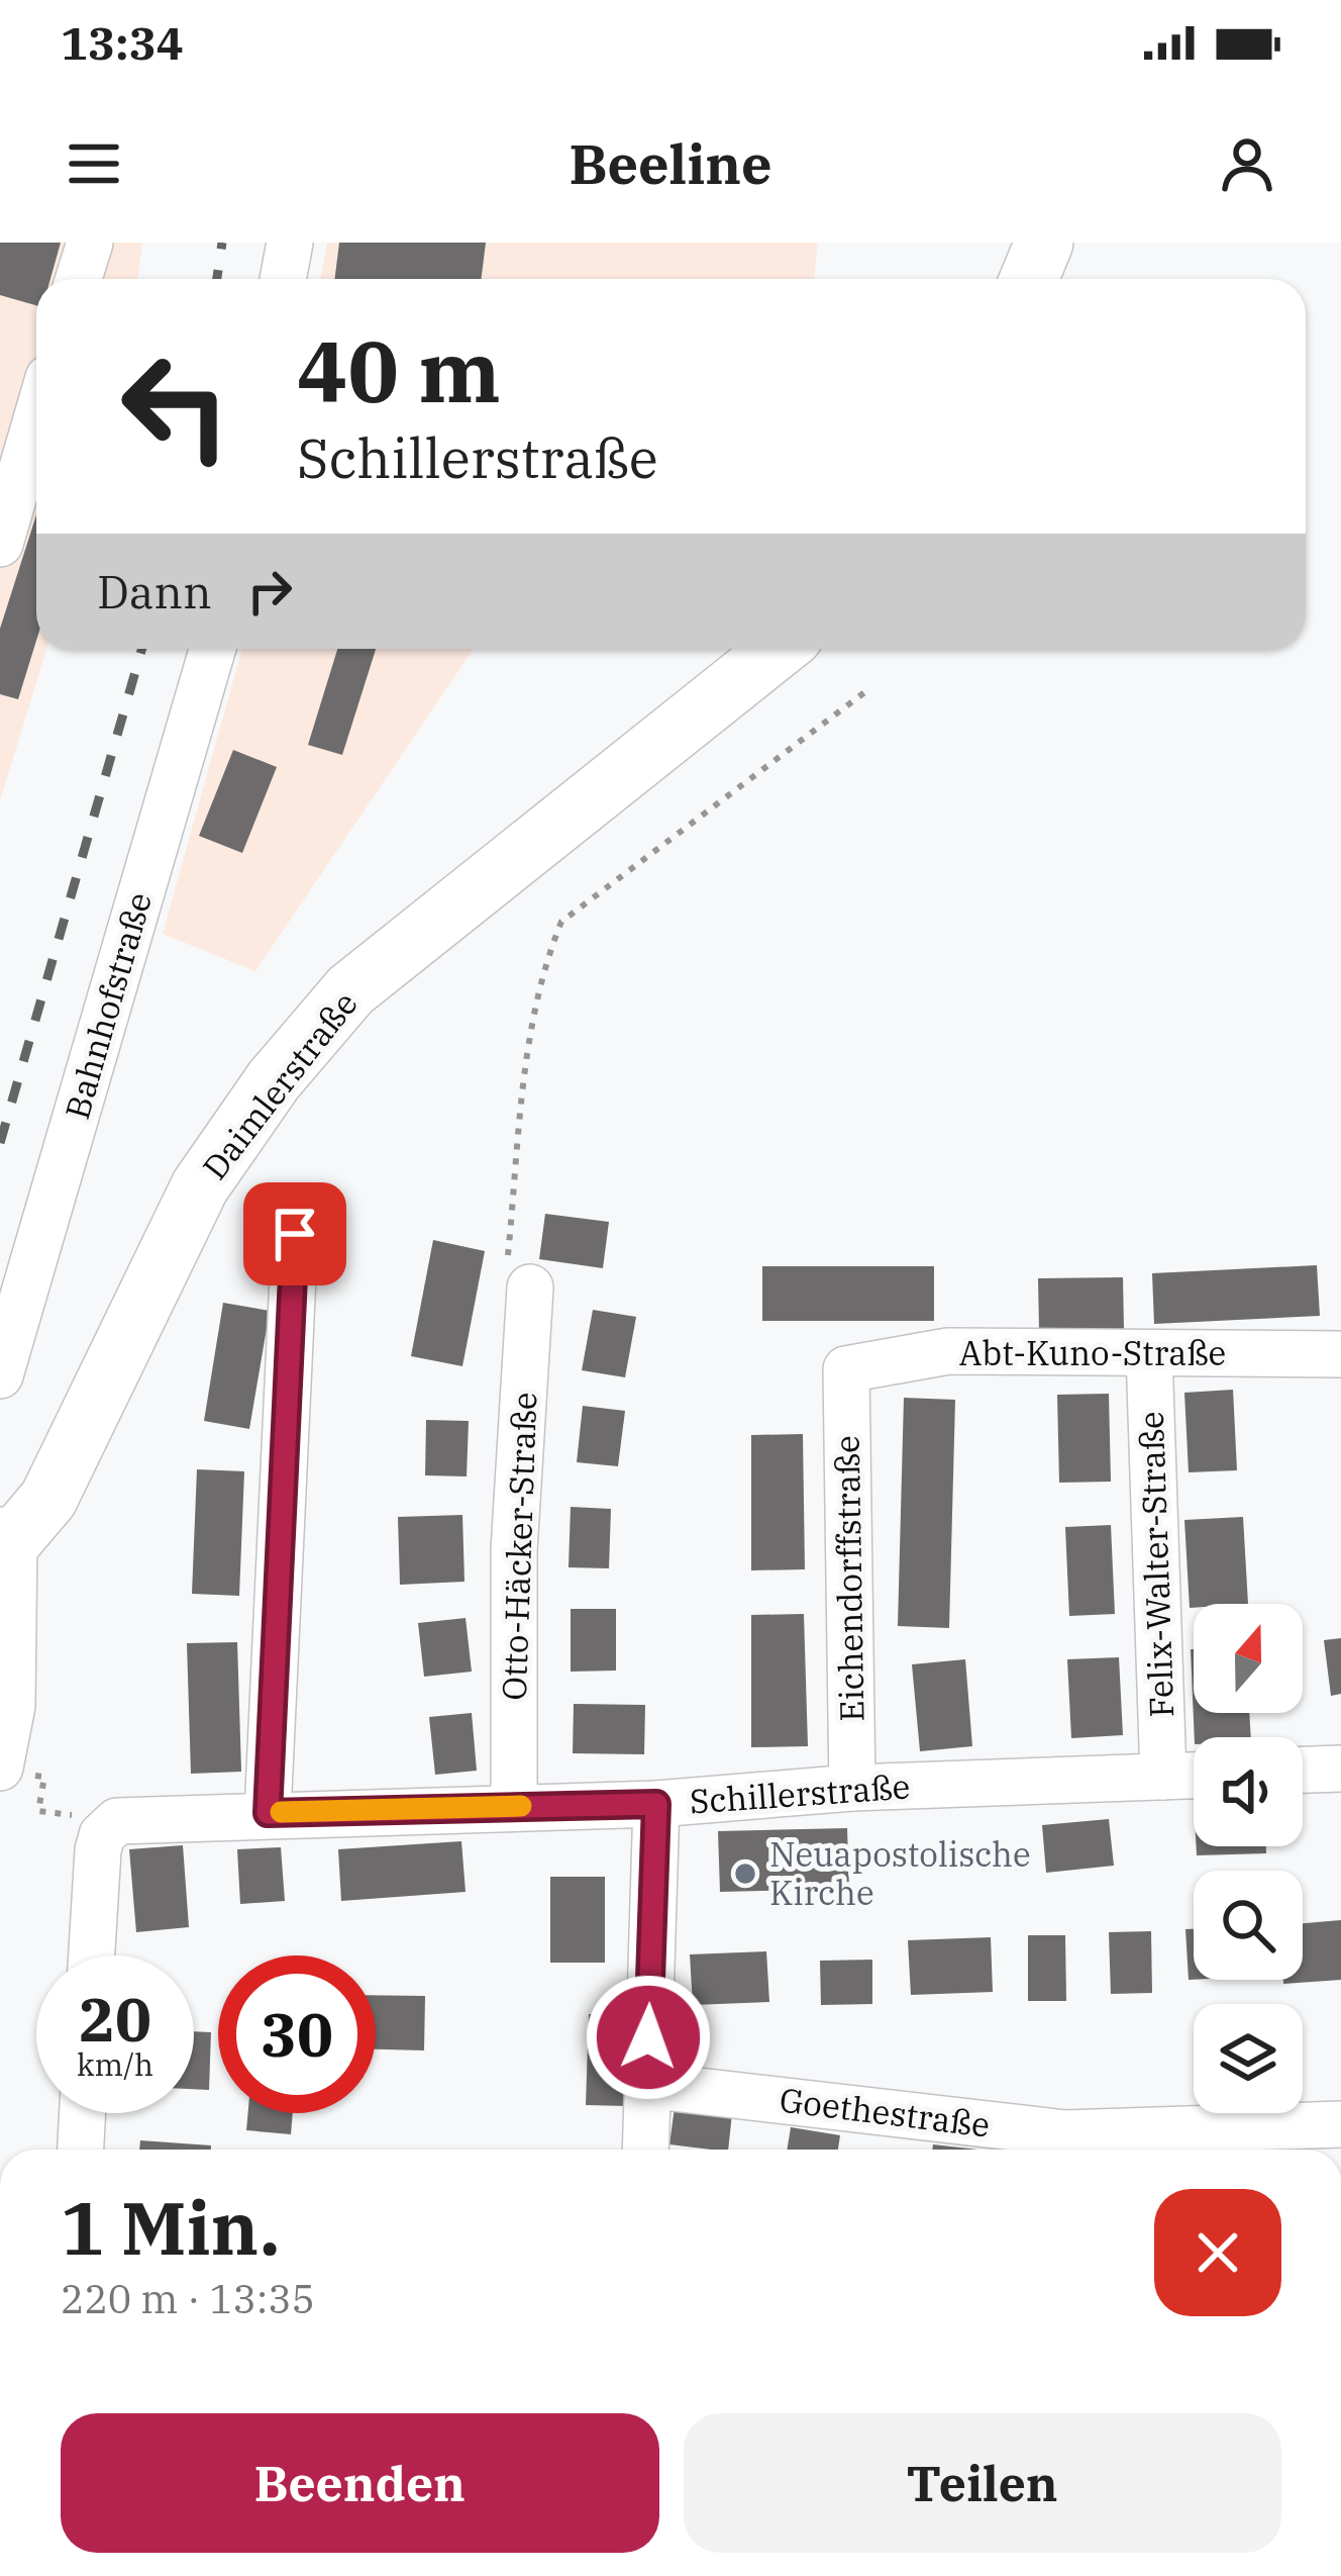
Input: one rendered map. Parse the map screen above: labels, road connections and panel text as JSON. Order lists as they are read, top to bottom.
{
  "streets": {
    "main road": ["Daimlerstraße"],
    "street": [
      "Bahnhofstraße",
      "Abt-Kuno-Straße",
      "Otto-Häcker-Straße",
      "Felix-Walter-Straße",
      "Eichendorffstraße",
      "Schillerstraße",
      "Goethestraße"
    ]
  },
  "crossings": [
    ["Abt-Kuno-Straße", "Felix-Walter-Straße"],
    ["Abt-Kuno-Straße", "Eichendorffstraße"],
    ["Otto-Häcker-Straße", "Schillerstraße"],
    ["Felix-Walter-Straße", "Schillerstraße"],
    ["Eichendorffstraße", "Schillerstraße"]
  ],
  "places": ["Neuapostolische Kirche"],
  "north": "top",
  "page": {
    "status": "13:34",
    "header": "Beeline",
    "turn": ["40 m", "Schillerstraße"],
    "then": "Dann",
    "speed": "20 km/h",
    "limit": "30",
    "heading": ["1 Min.", "220 m · 13:35"],
    "buttons": ["Beenden", "Teilen"]
  }
}
